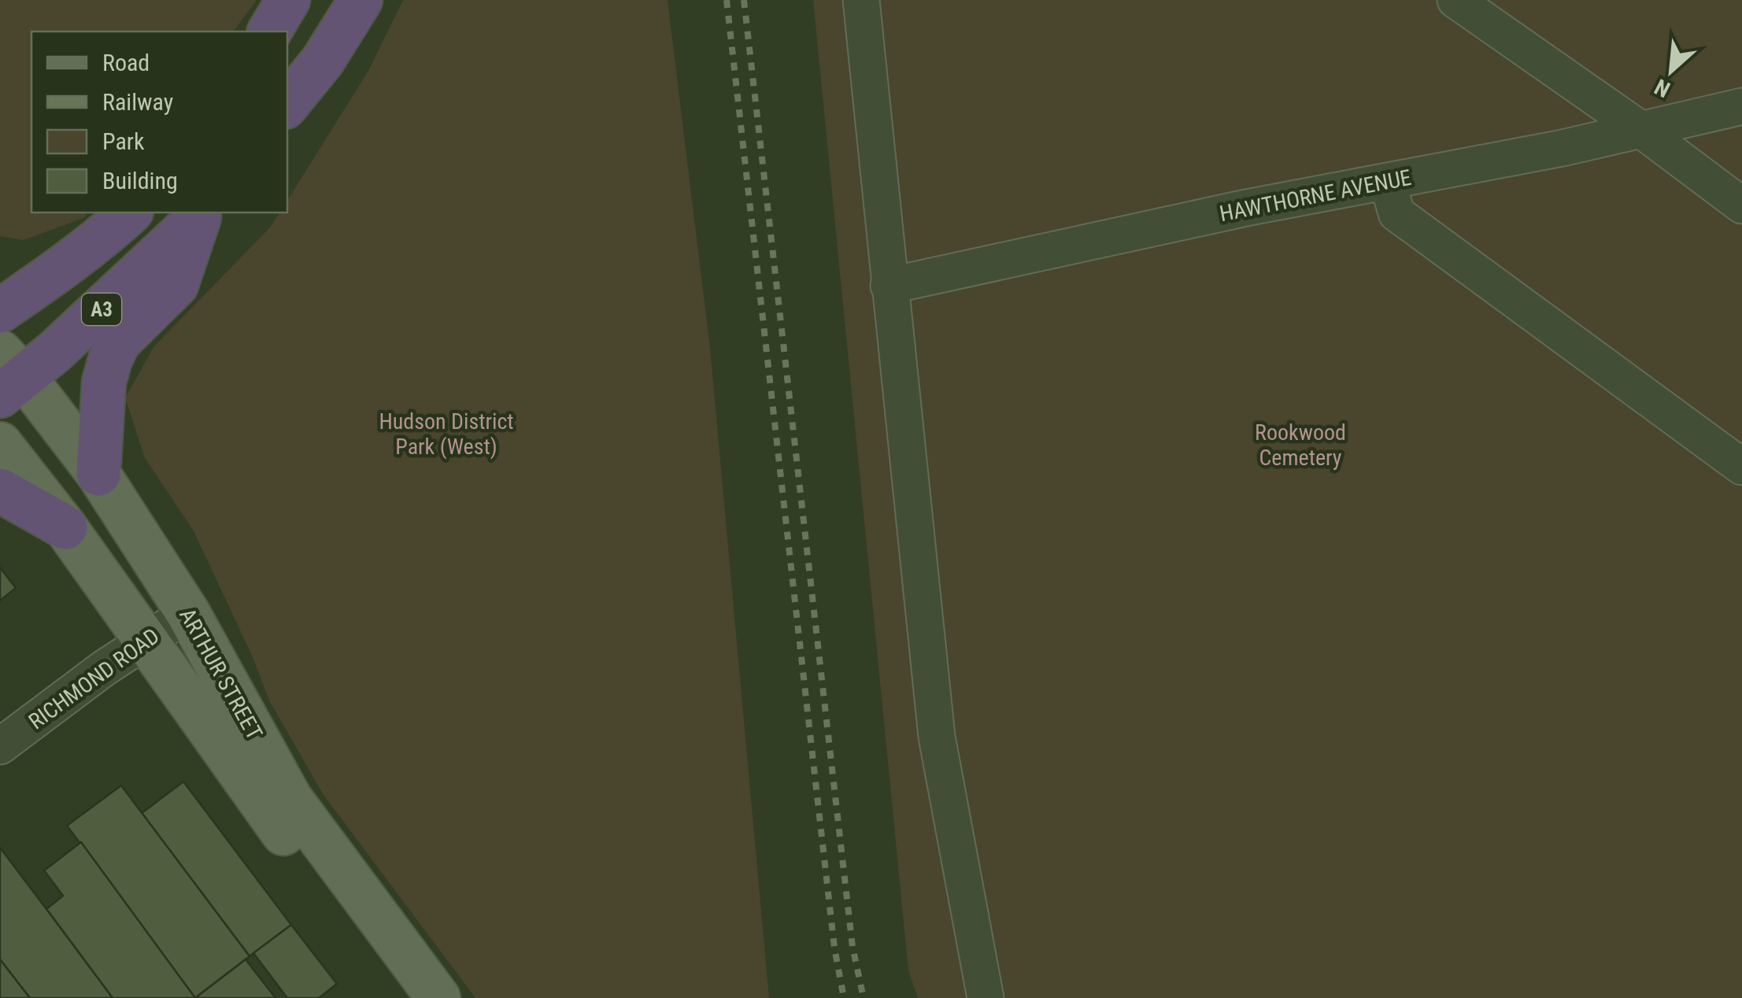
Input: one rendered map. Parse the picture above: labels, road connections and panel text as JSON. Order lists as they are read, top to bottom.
{
  "streets": {
    "highway": ["A3"],
    "main road": ["ARTHUR STREET"],
    "street": ["HAWTHORNE AVENUE", "RICHMOND ROAD"]
  },
  "crossings": [
    ["A3", "ARTHUR STREET"],
    ["ARTHUR STREET", "RICHMOND ROAD"]
  ],
  "parks": ["Hudson District Park (West)", "Rookwood Cemetery"],
  "legend": [
    "Road",
    "Railway",
    "Park",
    "Building"
  ],
  "north": "bottom left"
}
